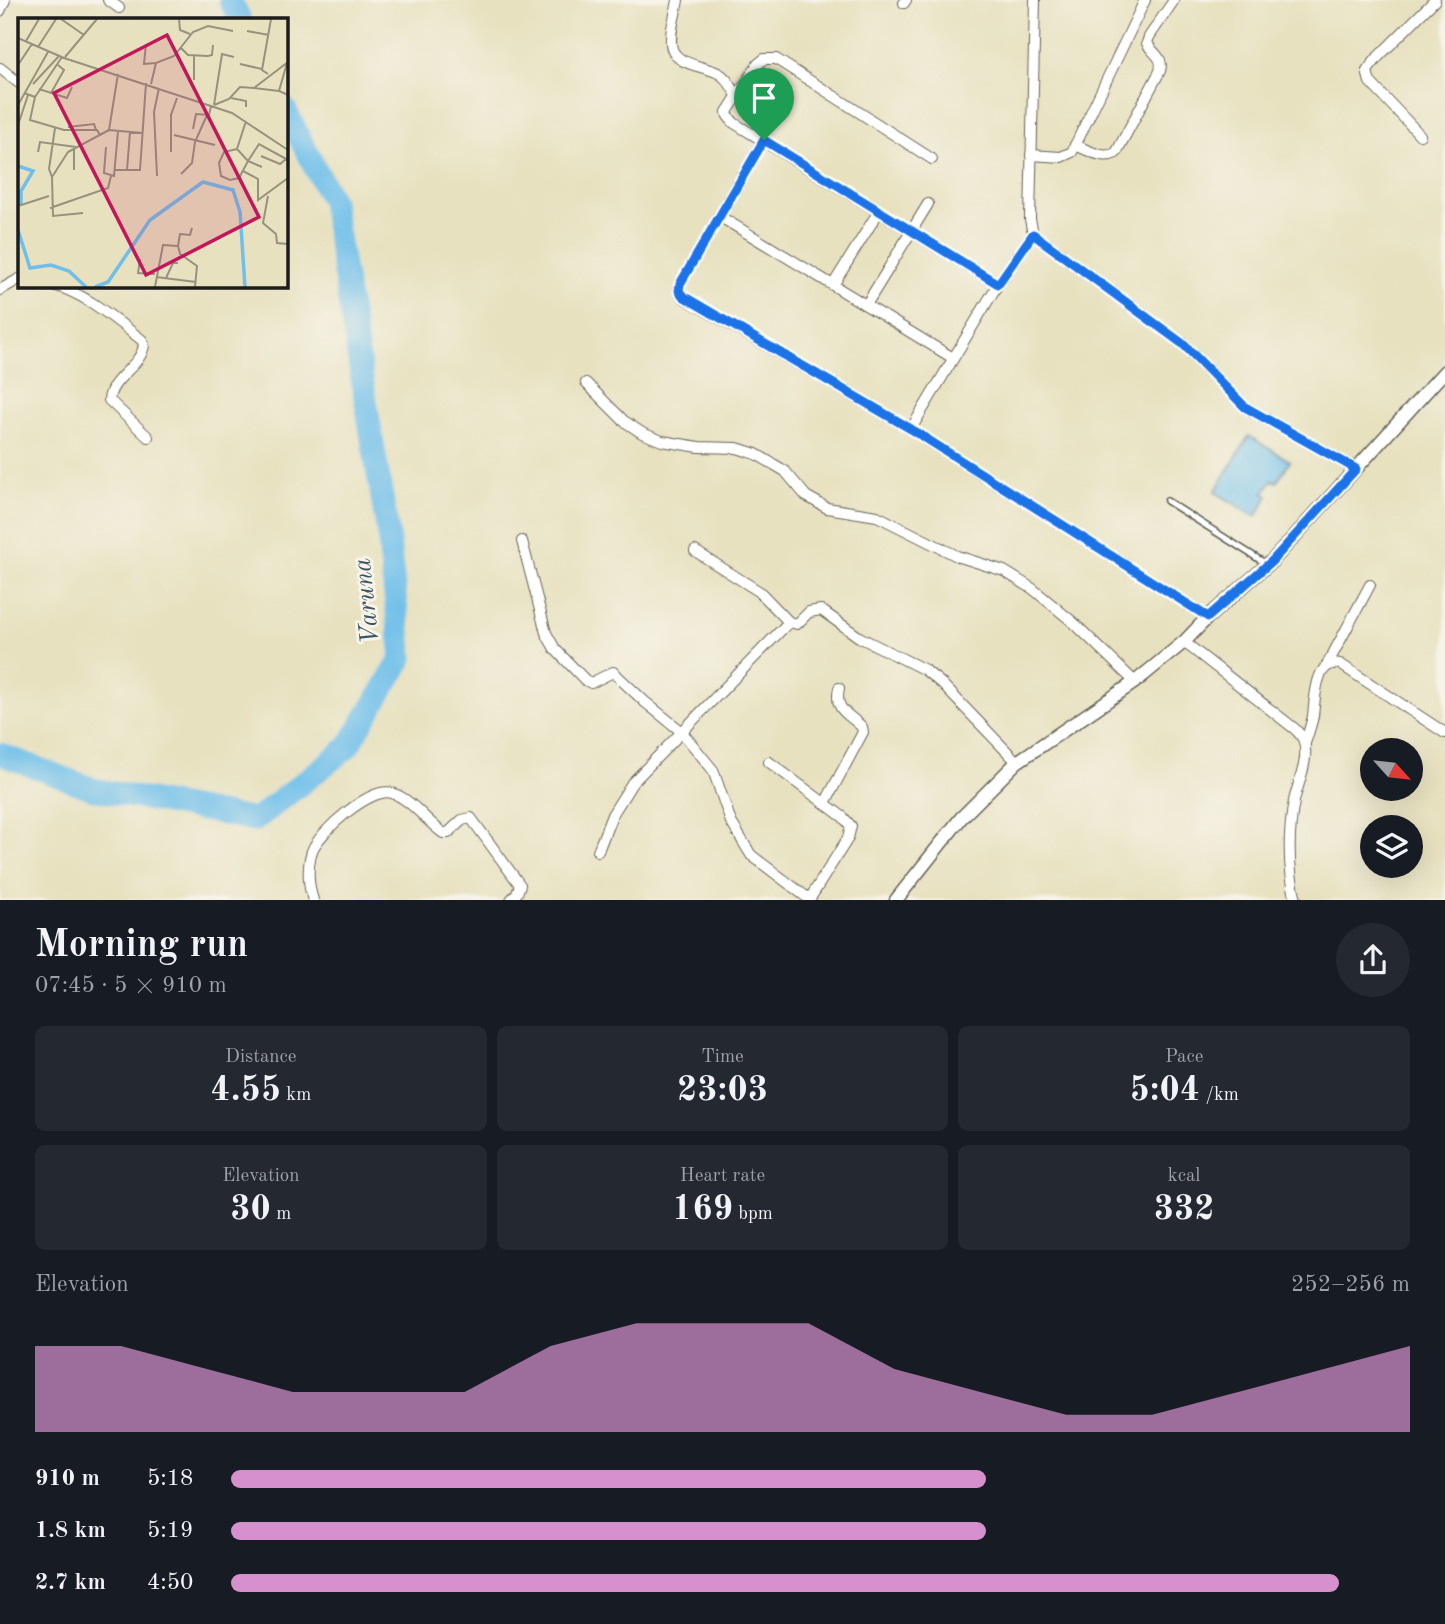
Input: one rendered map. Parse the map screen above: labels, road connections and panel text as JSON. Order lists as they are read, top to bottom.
{
  "water": ["Varuna"],
  "north": "bottom right",
  "page": {
    "heading": ["Morning run", "07:45 · 5 × 910 m"],
    "stats": [
      ["Distance", "4.55 km"],
      ["Time", "23:03"],
      ["Pace", "5:04 /km"],
      ["Elevation", "30 m"],
      ["Heart rate", "169 bpm"],
      ["kcal", "332"]
    ],
    "chart": ["Elevation", "252–256 m"],
    "list": [
      {
        "name": "910 m",
        "note": "5:18"
      },
      {
        "name": "1.8 km",
        "note": "5:19"
      },
      {
        "name": "2.7 km",
        "note": "4:50"
      }
    ]
  }
}
